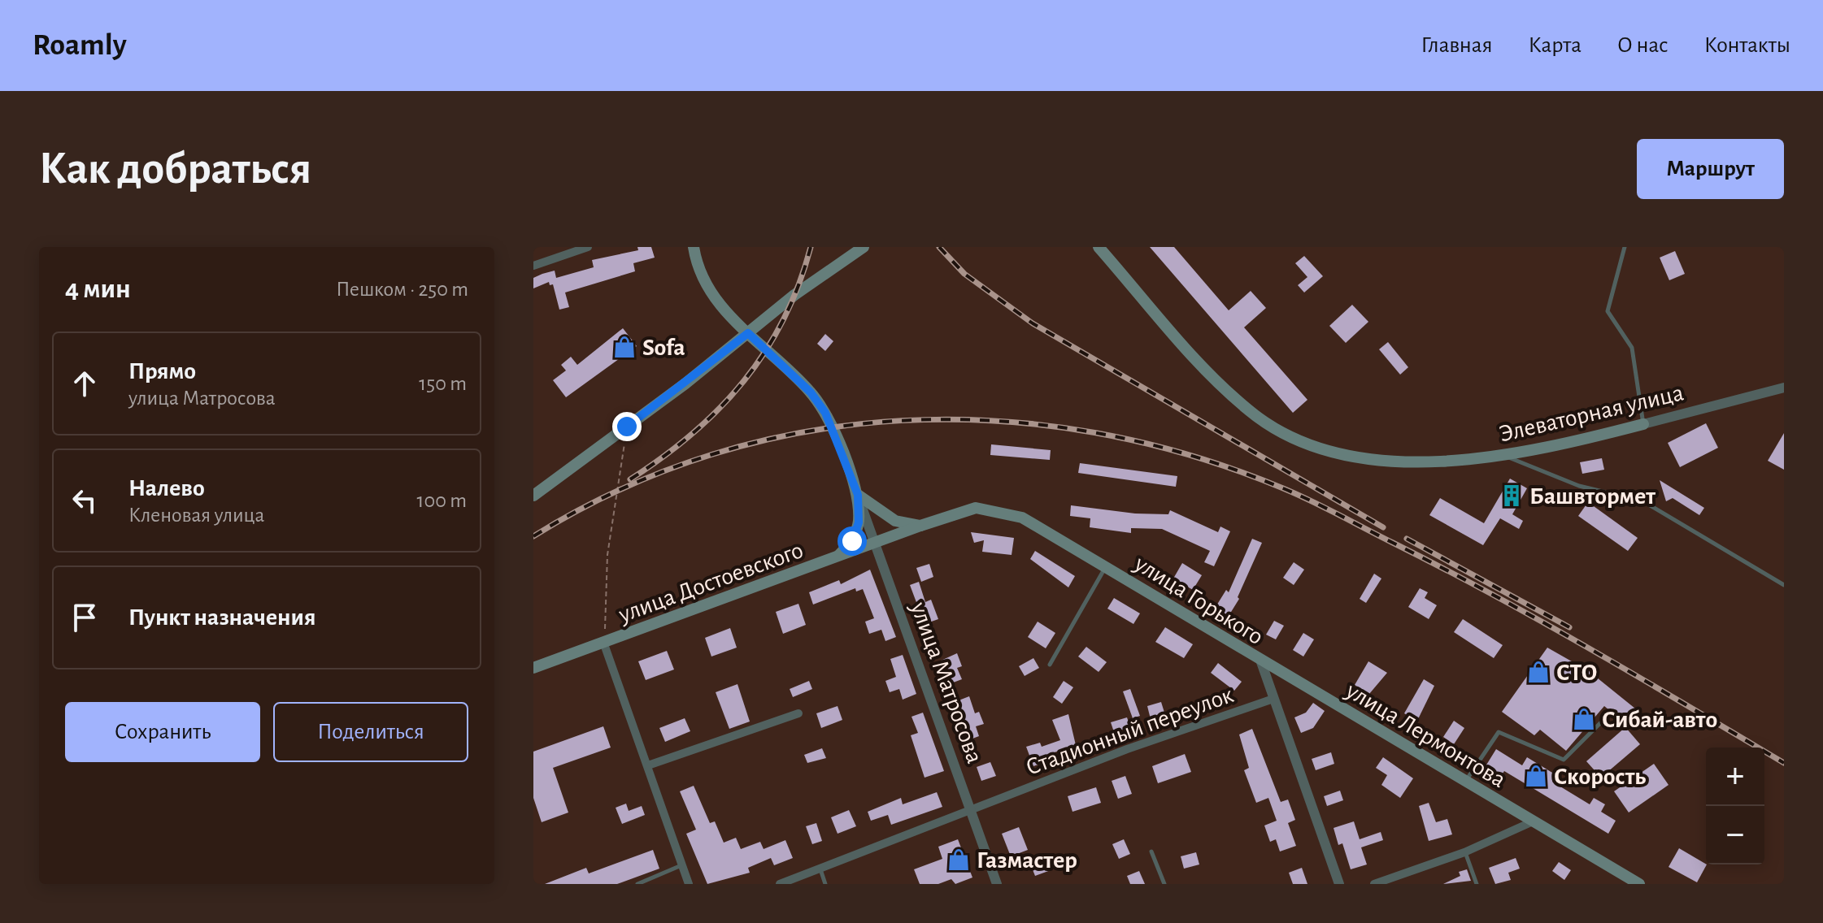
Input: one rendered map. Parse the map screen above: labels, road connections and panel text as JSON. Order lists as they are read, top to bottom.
{
  "streets": {
    "main road": [
      "Элеваторная улица",
      "улица Достоевского",
      "улица Горького",
      "улица Матросова",
      "улица Лермонтова"
    ],
    "street": ["Стадионный переулок"]
  },
  "crossings": [
    ["улица Достоевского", "улица Горького"],
    ["улица Достоевского", "улица Матросова"],
    ["улица Горького", "Стадионный переулок"],
    ["улица Горького", "улица Лермонтова"],
    ["улица Матросова", "Стадионный переулок"]
  ],
  "places": {
    "shop": [
      "Sofa",
      "СТО",
      "Сибай-авто",
      "Скорость",
      "Газмастер"
    ],
    "building": ["Башвтормет"]
  },
  "page": {
    "header": "Roamly",
    "nav": [
      "Главная",
      "Карта",
      "О нас",
      "Контакты"
    ],
    "buttons": [
      "Маршрут",
      ["Сохранить", "Поделиться"]
    ],
    "title": "Как добраться",
    "heading": ["4 мин", "Пешком · 250 m"],
    "list": [
      ["Прямо", "улица Матросова", "150 m"],
      ["Налево", "Кленовая улица", "100 m"],
      "Пункт назначения"
    ],
    "map_buttons": ["+", "−"]
  }
}
